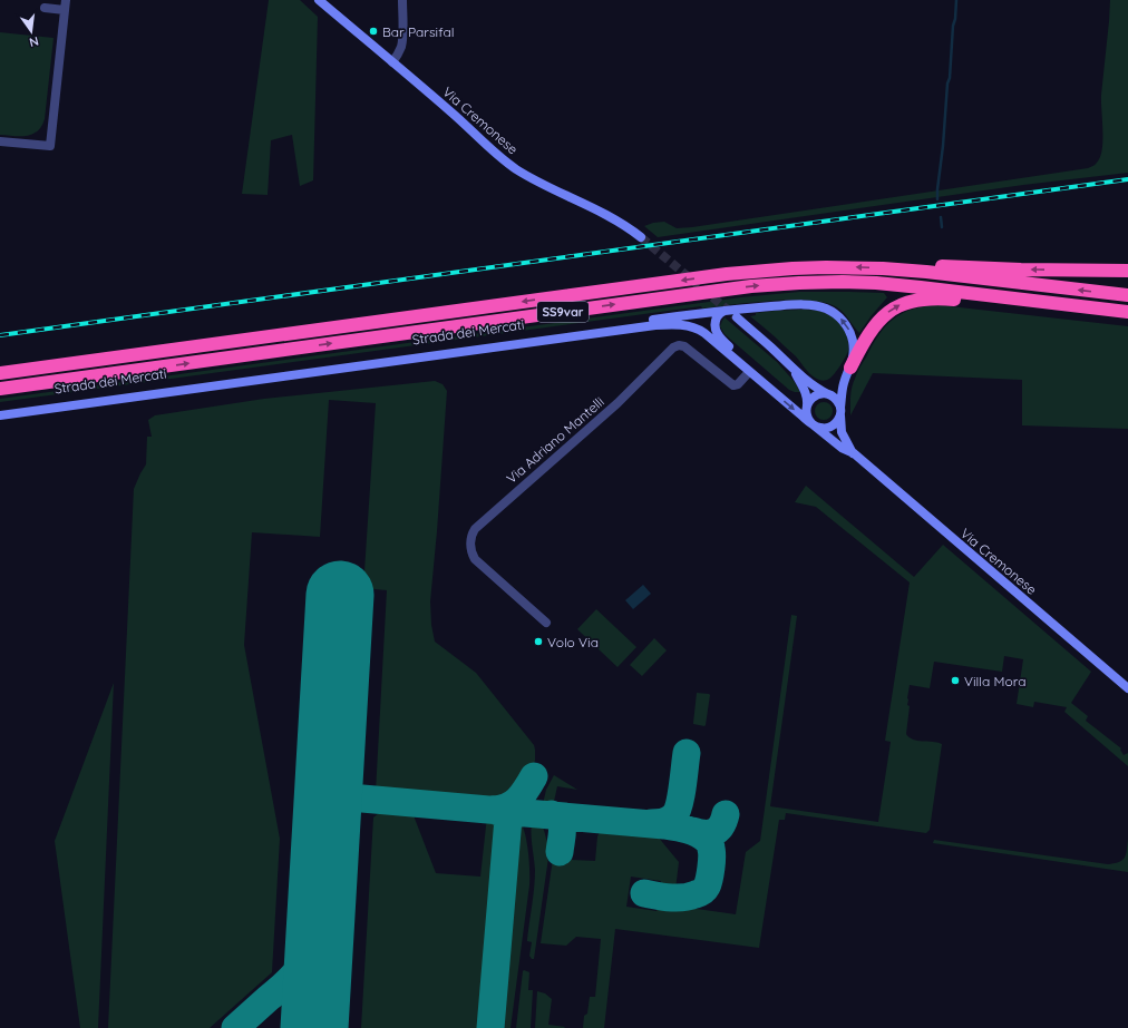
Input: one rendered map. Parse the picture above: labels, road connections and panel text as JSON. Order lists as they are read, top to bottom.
{
  "streets": {
    "highway": ["SS9var"],
    "street": ["Via Cremonese", "Strada dei Mercati", "Via Adriano Mantelli"]
  },
  "crossings": [
    ["Via Cremonese", "Strada dei Mercati"],
    ["Strada dei Mercati", "Via Adriano Mantelli"]
  ],
  "places": ["Bar Parsifal", "Volo Via", "Villa Mora"],
  "north": "bottom"
}
